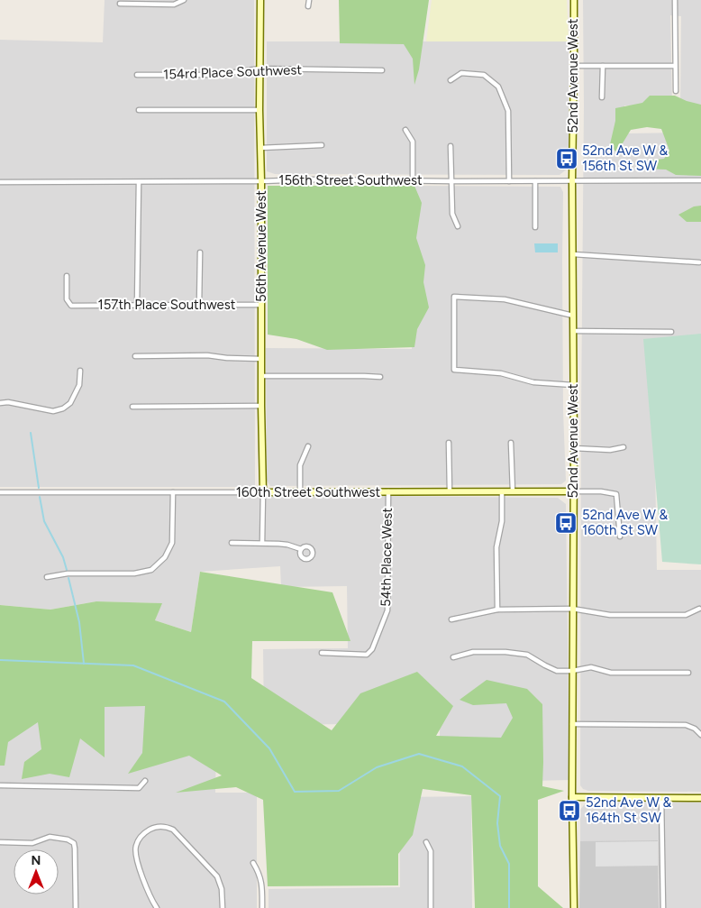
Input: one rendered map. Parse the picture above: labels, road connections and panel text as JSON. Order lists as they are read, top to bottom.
{
  "streets": {
    "street": [
      "154rd Place Southwest",
      "52nd Avenue West",
      "156th Street Southwest",
      "56th Avenue West",
      "157th Place Southwest",
      "160th Street Southwest",
      "54th Place West"
    ]
  },
  "crossings": [
    ["154rd Place Southwest", "56th Avenue West"],
    ["52nd Avenue West", "156th Street Southwest"],
    ["52nd Avenue West", "160th Street Southwest"],
    ["156th Street Southwest", "56th Avenue West"],
    ["56th Avenue West", "157th Place Southwest"],
    ["56th Avenue West", "160th Street Southwest"],
    ["160th Street Southwest", "54th Place West"]
  ],
  "places": {
    "bus stop": ["52nd Ave W & 156th St SW", "52nd Ave W & 160th St SW", "52nd Ave W & 164th St SW"]
  },
  "north": "top"
}
